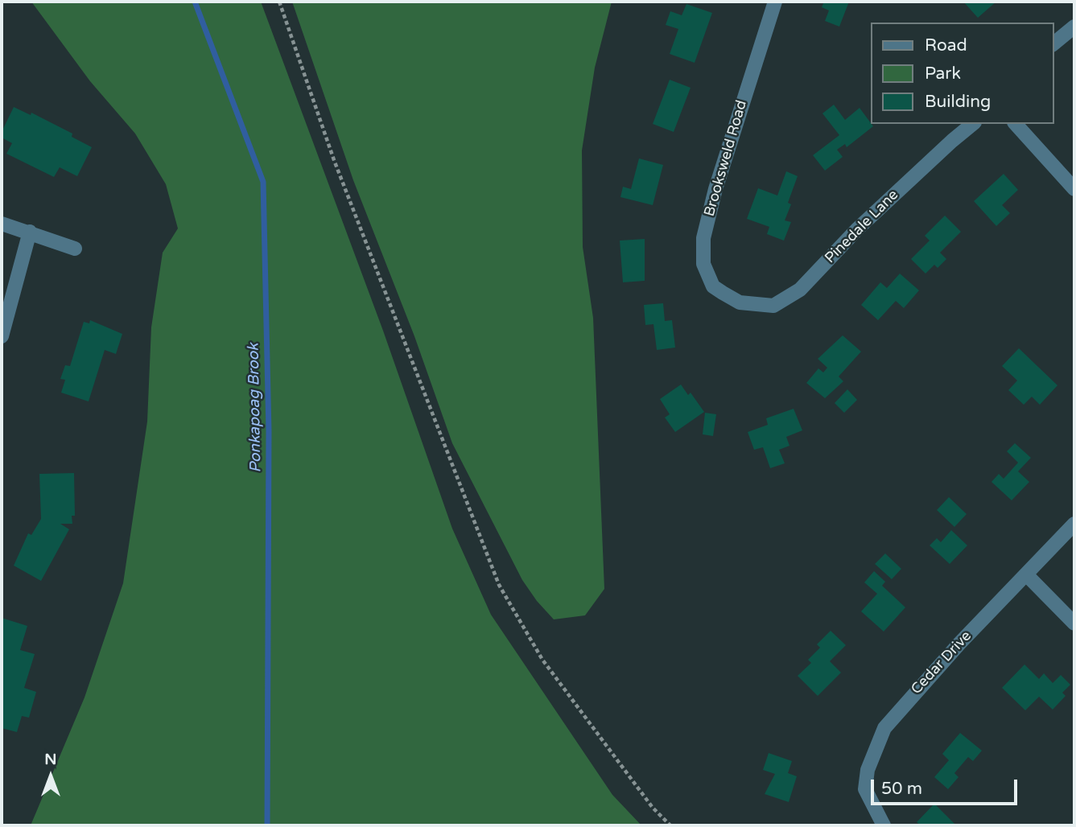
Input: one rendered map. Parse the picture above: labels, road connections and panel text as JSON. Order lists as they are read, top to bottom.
{
  "streets": {
    "street": ["Brooksweld Road", "Pinedale Lane", "Cedar Drive"]
  },
  "crossings": [
    ["Brooksweld Road", "Pinedale Lane"]
  ],
  "water": ["Ponkapoag Brook"],
  "legend": ["Road", "Park", "Building"],
  "scale_bar": "50 m",
  "north": "top"
}
